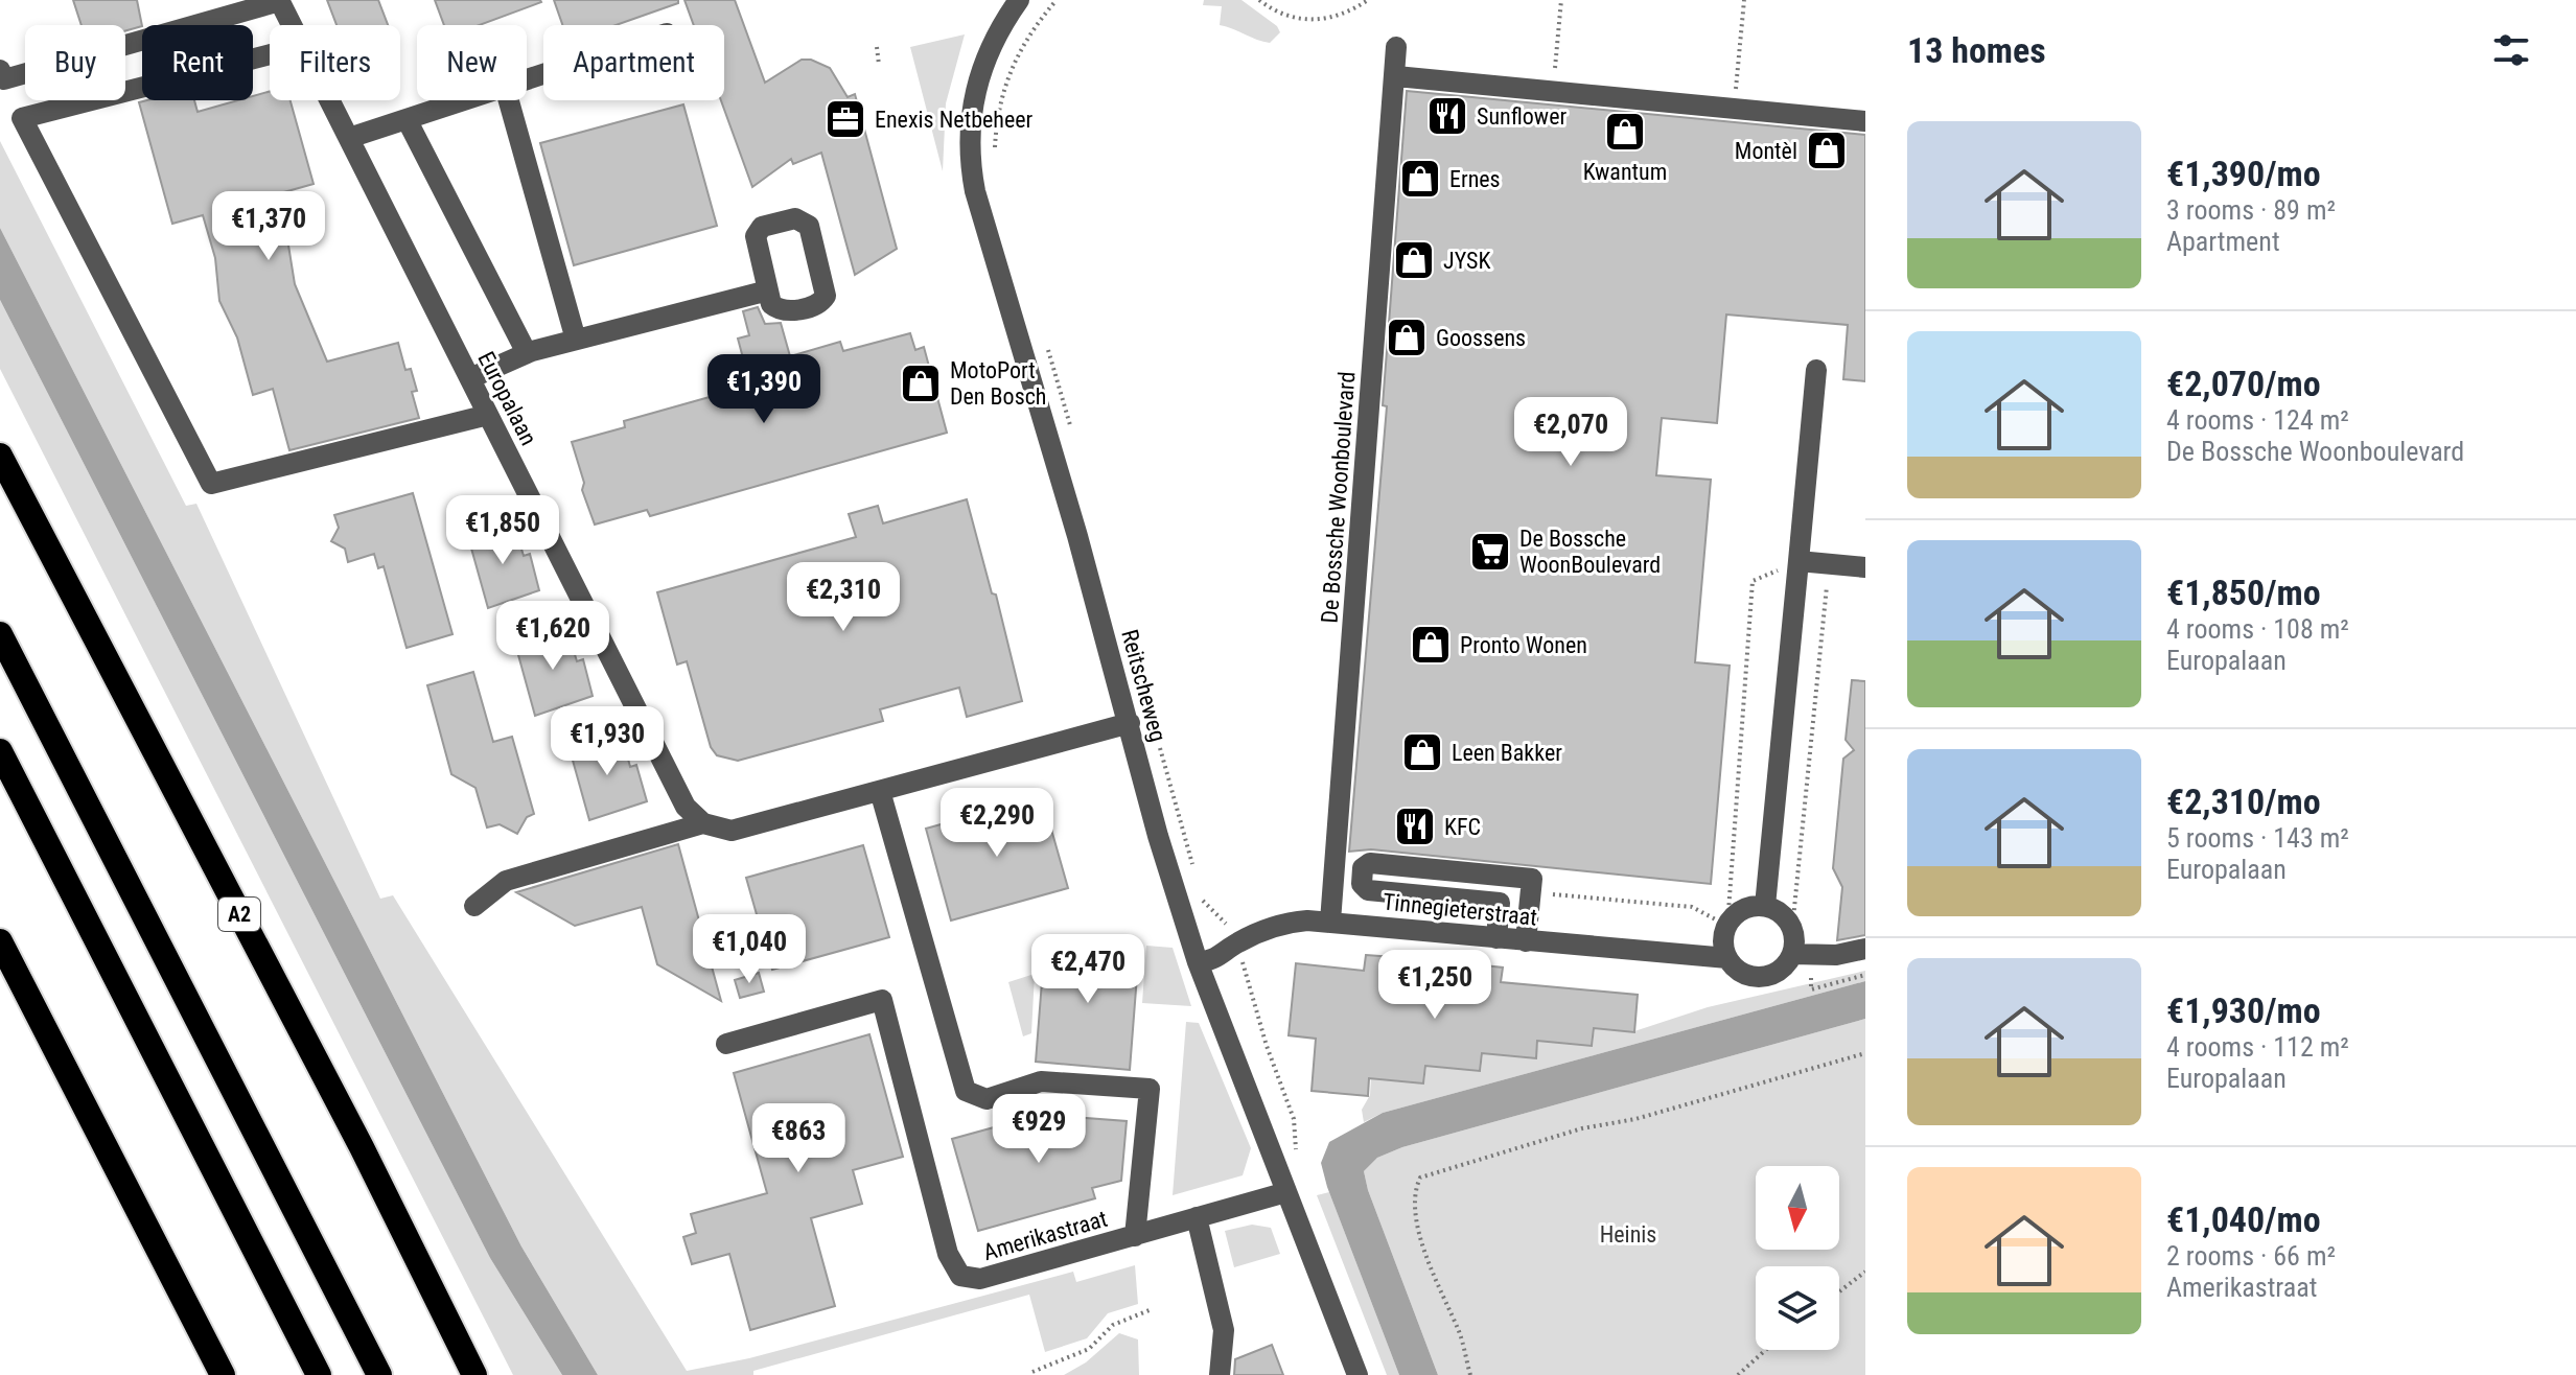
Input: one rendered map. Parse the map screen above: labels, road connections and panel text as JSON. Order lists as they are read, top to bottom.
{
  "streets": {
    "highway": ["A2"],
    "street": [
      "Europalaan",
      "De Bossche Woonboulevard",
      "Reitscheweg",
      "Tinnegieterstraat",
      "Amerikastraat"
    ]
  },
  "crossings": [
    ["De Bossche Woonboulevard", "Tinnegieterstraat"],
    ["Reitscheweg", "Tinnegieterstraat"],
    ["Reitscheweg", "Amerikastraat"]
  ],
  "parks": ["Heinis"],
  "places": {
    "restaurant": ["Sunflower", "KFC"],
    "office": ["Enexis Netbeheer"],
    "shop": [
      "Kwantum",
      "Montèl",
      "Ernes",
      "JYSK",
      "Goossens",
      "MotoPort Den Bosch",
      "Pronto Wonen",
      "Leen Bakker"
    ],
    "supermarket": ["De Bossche WoonBoulevard"]
  },
  "north": "bottom",
  "page": {
    "heading": "13 homes",
    "chip": [
      "Buy",
      "Rent",
      "Filters",
      "New",
      "Apartment"
    ],
    "list": [
      {
        "name": "€1,390/mo",
        "note": "3 rooms · 89 m² · Apartment"
      },
      {
        "name": "€2,070/mo",
        "note": "4 rooms · 124 m² · De Bossche Woonboulevard"
      },
      {
        "name": "€1,850/mo",
        "note": "4 rooms · 108 m² · Europalaan"
      },
      {
        "name": "€2,310/mo",
        "note": "5 rooms · 143 m² · Europalaan"
      },
      {
        "name": "€1,930/mo",
        "note": "4 rooms · 112 m² · Europalaan"
      },
      {
        "name": "€1,040/mo",
        "note": "2 rooms · 66 m² · Amerikastraat"
      }
    ],
    "price": [
      "€1,370",
      "€1,390",
      "€2,070",
      "€1,850",
      "€2,310",
      "€1,620",
      "€1,930",
      "€2,290",
      "€1,040",
      "€2,470",
      "€1,250",
      "€929",
      "€863"
    ]
  }
}
